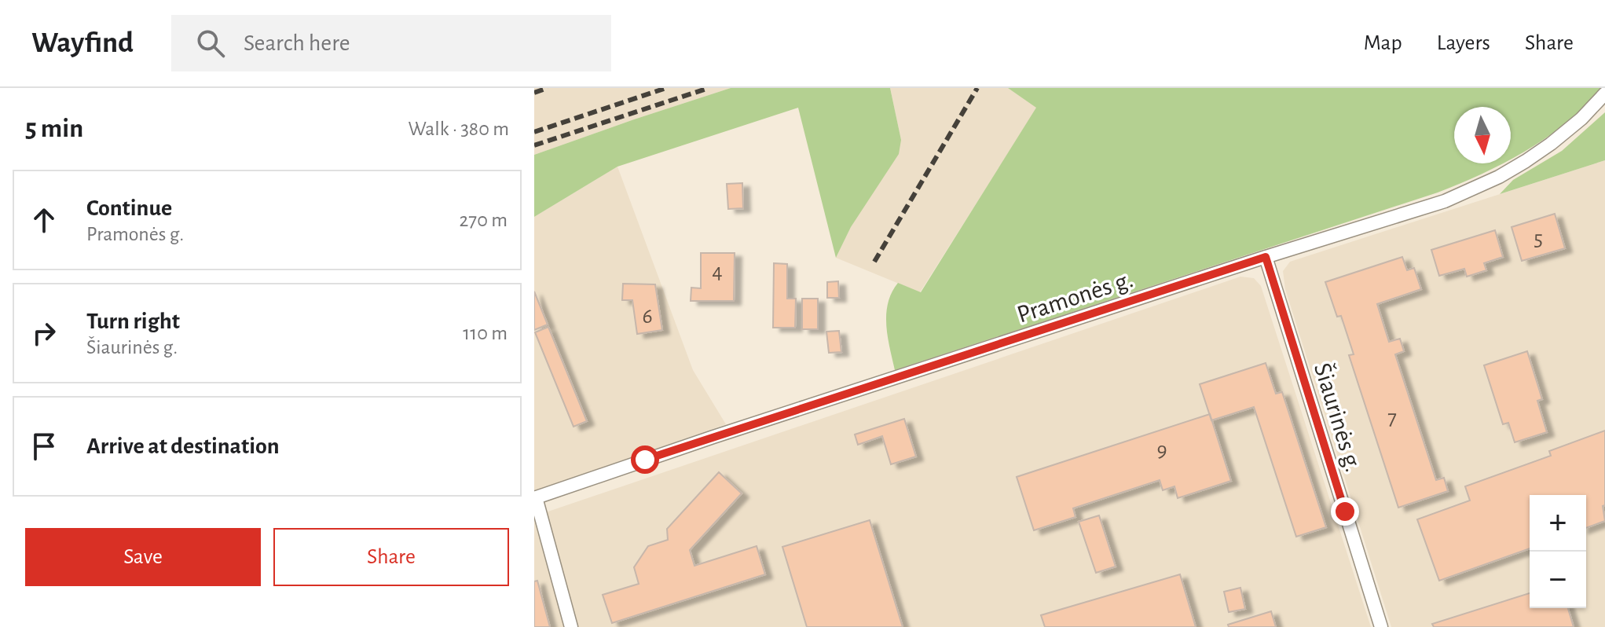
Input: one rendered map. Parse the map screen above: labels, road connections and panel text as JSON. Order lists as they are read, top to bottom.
{
  "streets": {
    "street": ["Pramonės g.", "Šiaurinės g."]
  },
  "crossings": [
    ["Pramonės g.", "Šiaurinės g."]
  ],
  "house_numbers": [
    "5",
    "4",
    "6",
    "7",
    "9"
  ],
  "north": "bottom",
  "page": {
    "header": "Wayfind",
    "search": "Search here",
    "nav": ["Map", "Layers", "Share"],
    "heading": ["5 min", "Walk · 380 m"],
    "list": [
      ["Continue", "Pramonės g.", "270 m"],
      ["Turn right", "Šiaurinės g.", "110 m"],
      "Arrive at destination"
    ],
    "map_buttons": ["+", "−"],
    "buttons": ["Save", "Share"]
  }
}
